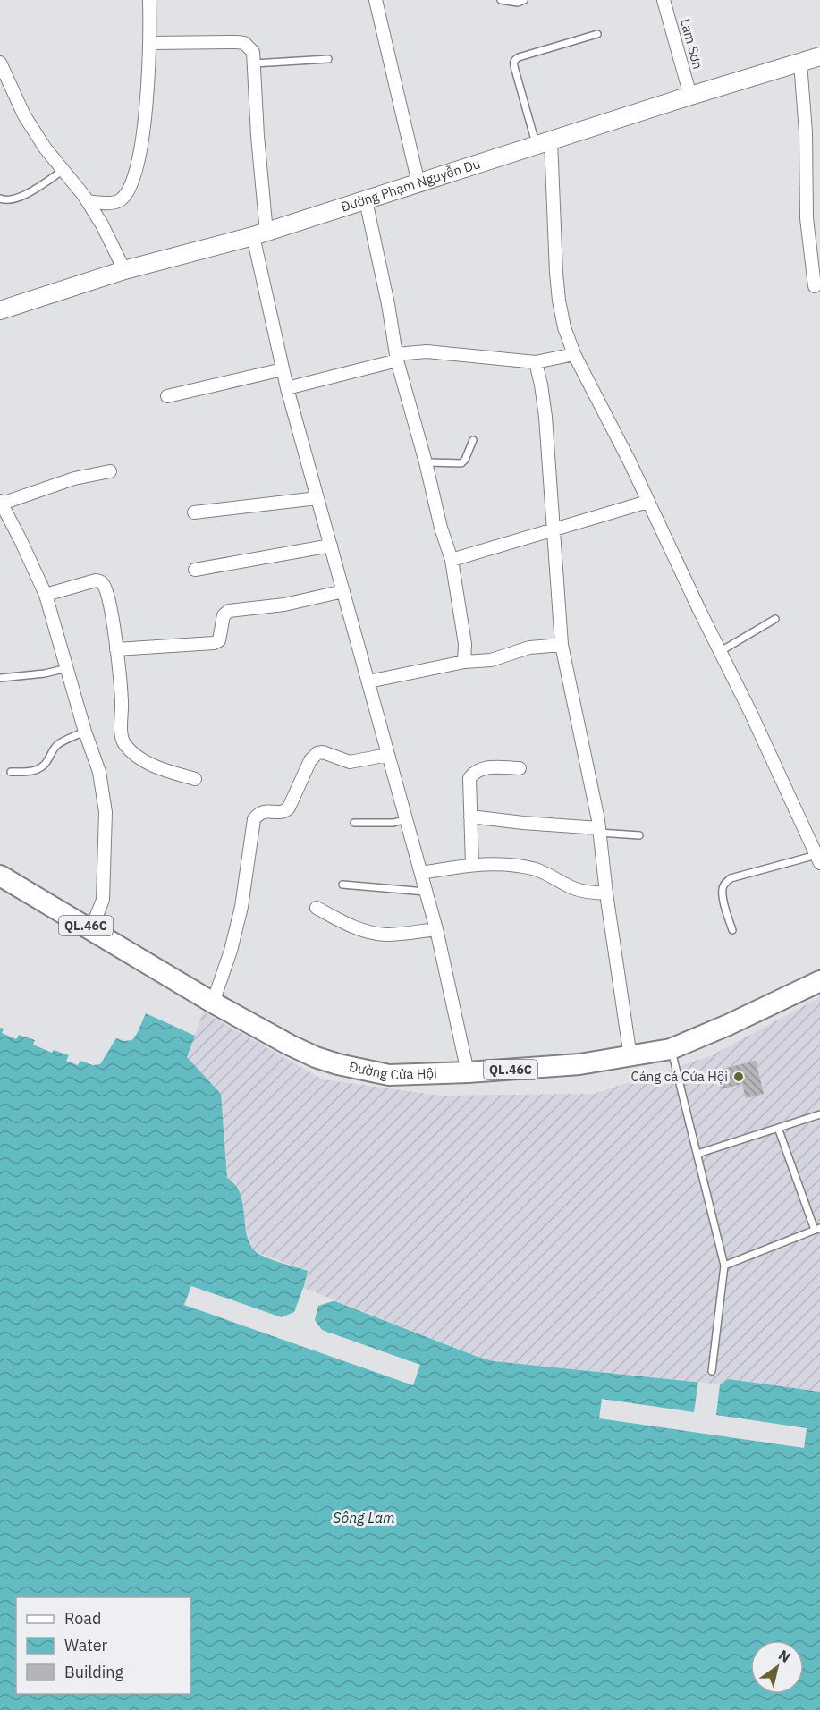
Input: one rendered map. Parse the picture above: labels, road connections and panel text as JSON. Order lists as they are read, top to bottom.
{
  "streets": {
    "main road": ["Đường Phạm Nguyễn Du", "QL.46C", "Đường Cửa Hội"],
    "street": ["Lam Sơn"]
  },
  "crossings": [
    ["Lam Sơn", "Đường Phạm Nguyễn Du"]
  ],
  "water": ["Sông Lam"],
  "places": ["Cảng cá Cửa Hội"],
  "legend": ["Road", "Water", "Building"],
  "north": "top right"
}
